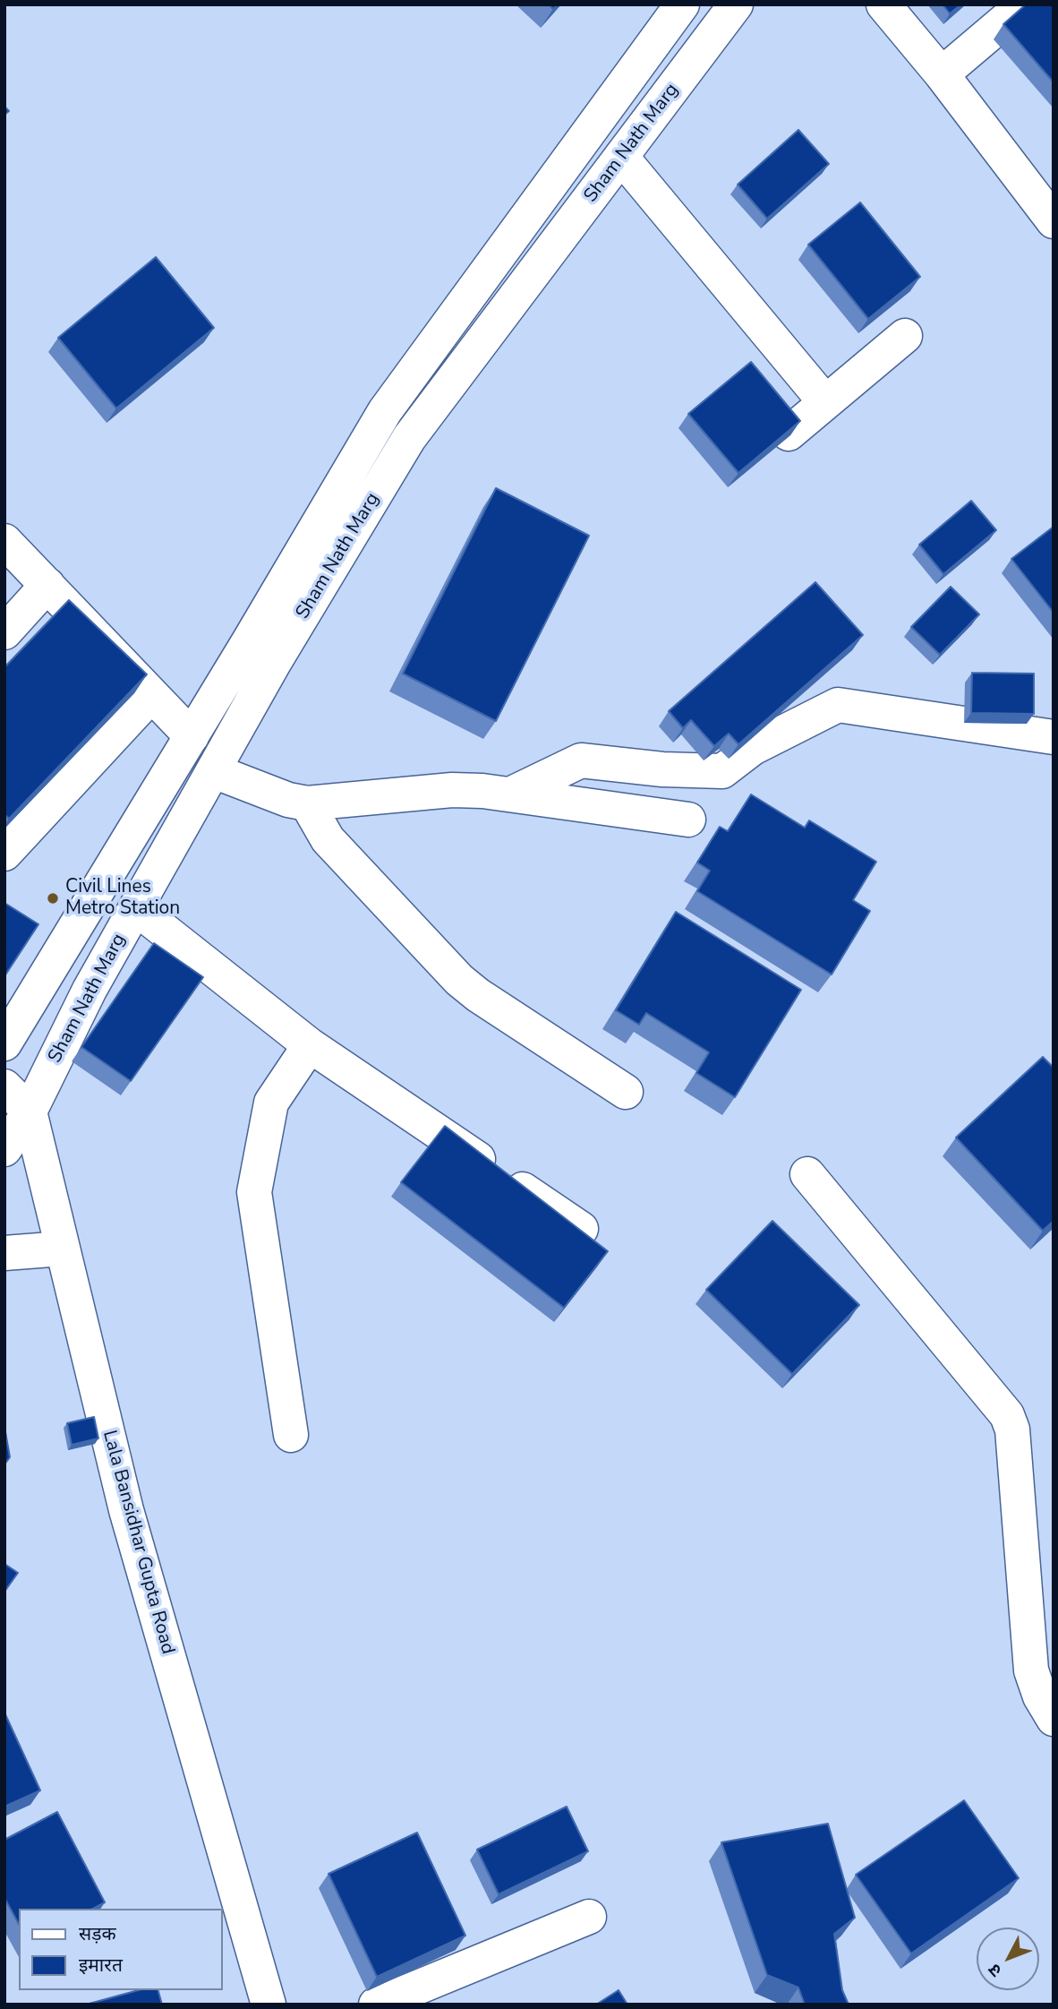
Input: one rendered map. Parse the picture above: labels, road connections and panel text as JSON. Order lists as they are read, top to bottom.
{
  "streets": {
    "street": ["Sham Nath Marg", "Lala Bansidhar Gupta Road"]
  },
  "crossings": [
    ["Sham Nath Marg", "Lala Bansidhar Gupta Road"]
  ],
  "places": ["Civil Lines Metro Station"],
  "legend": ["सड़क", "इमारत"],
  "north": "bottom left"
}
